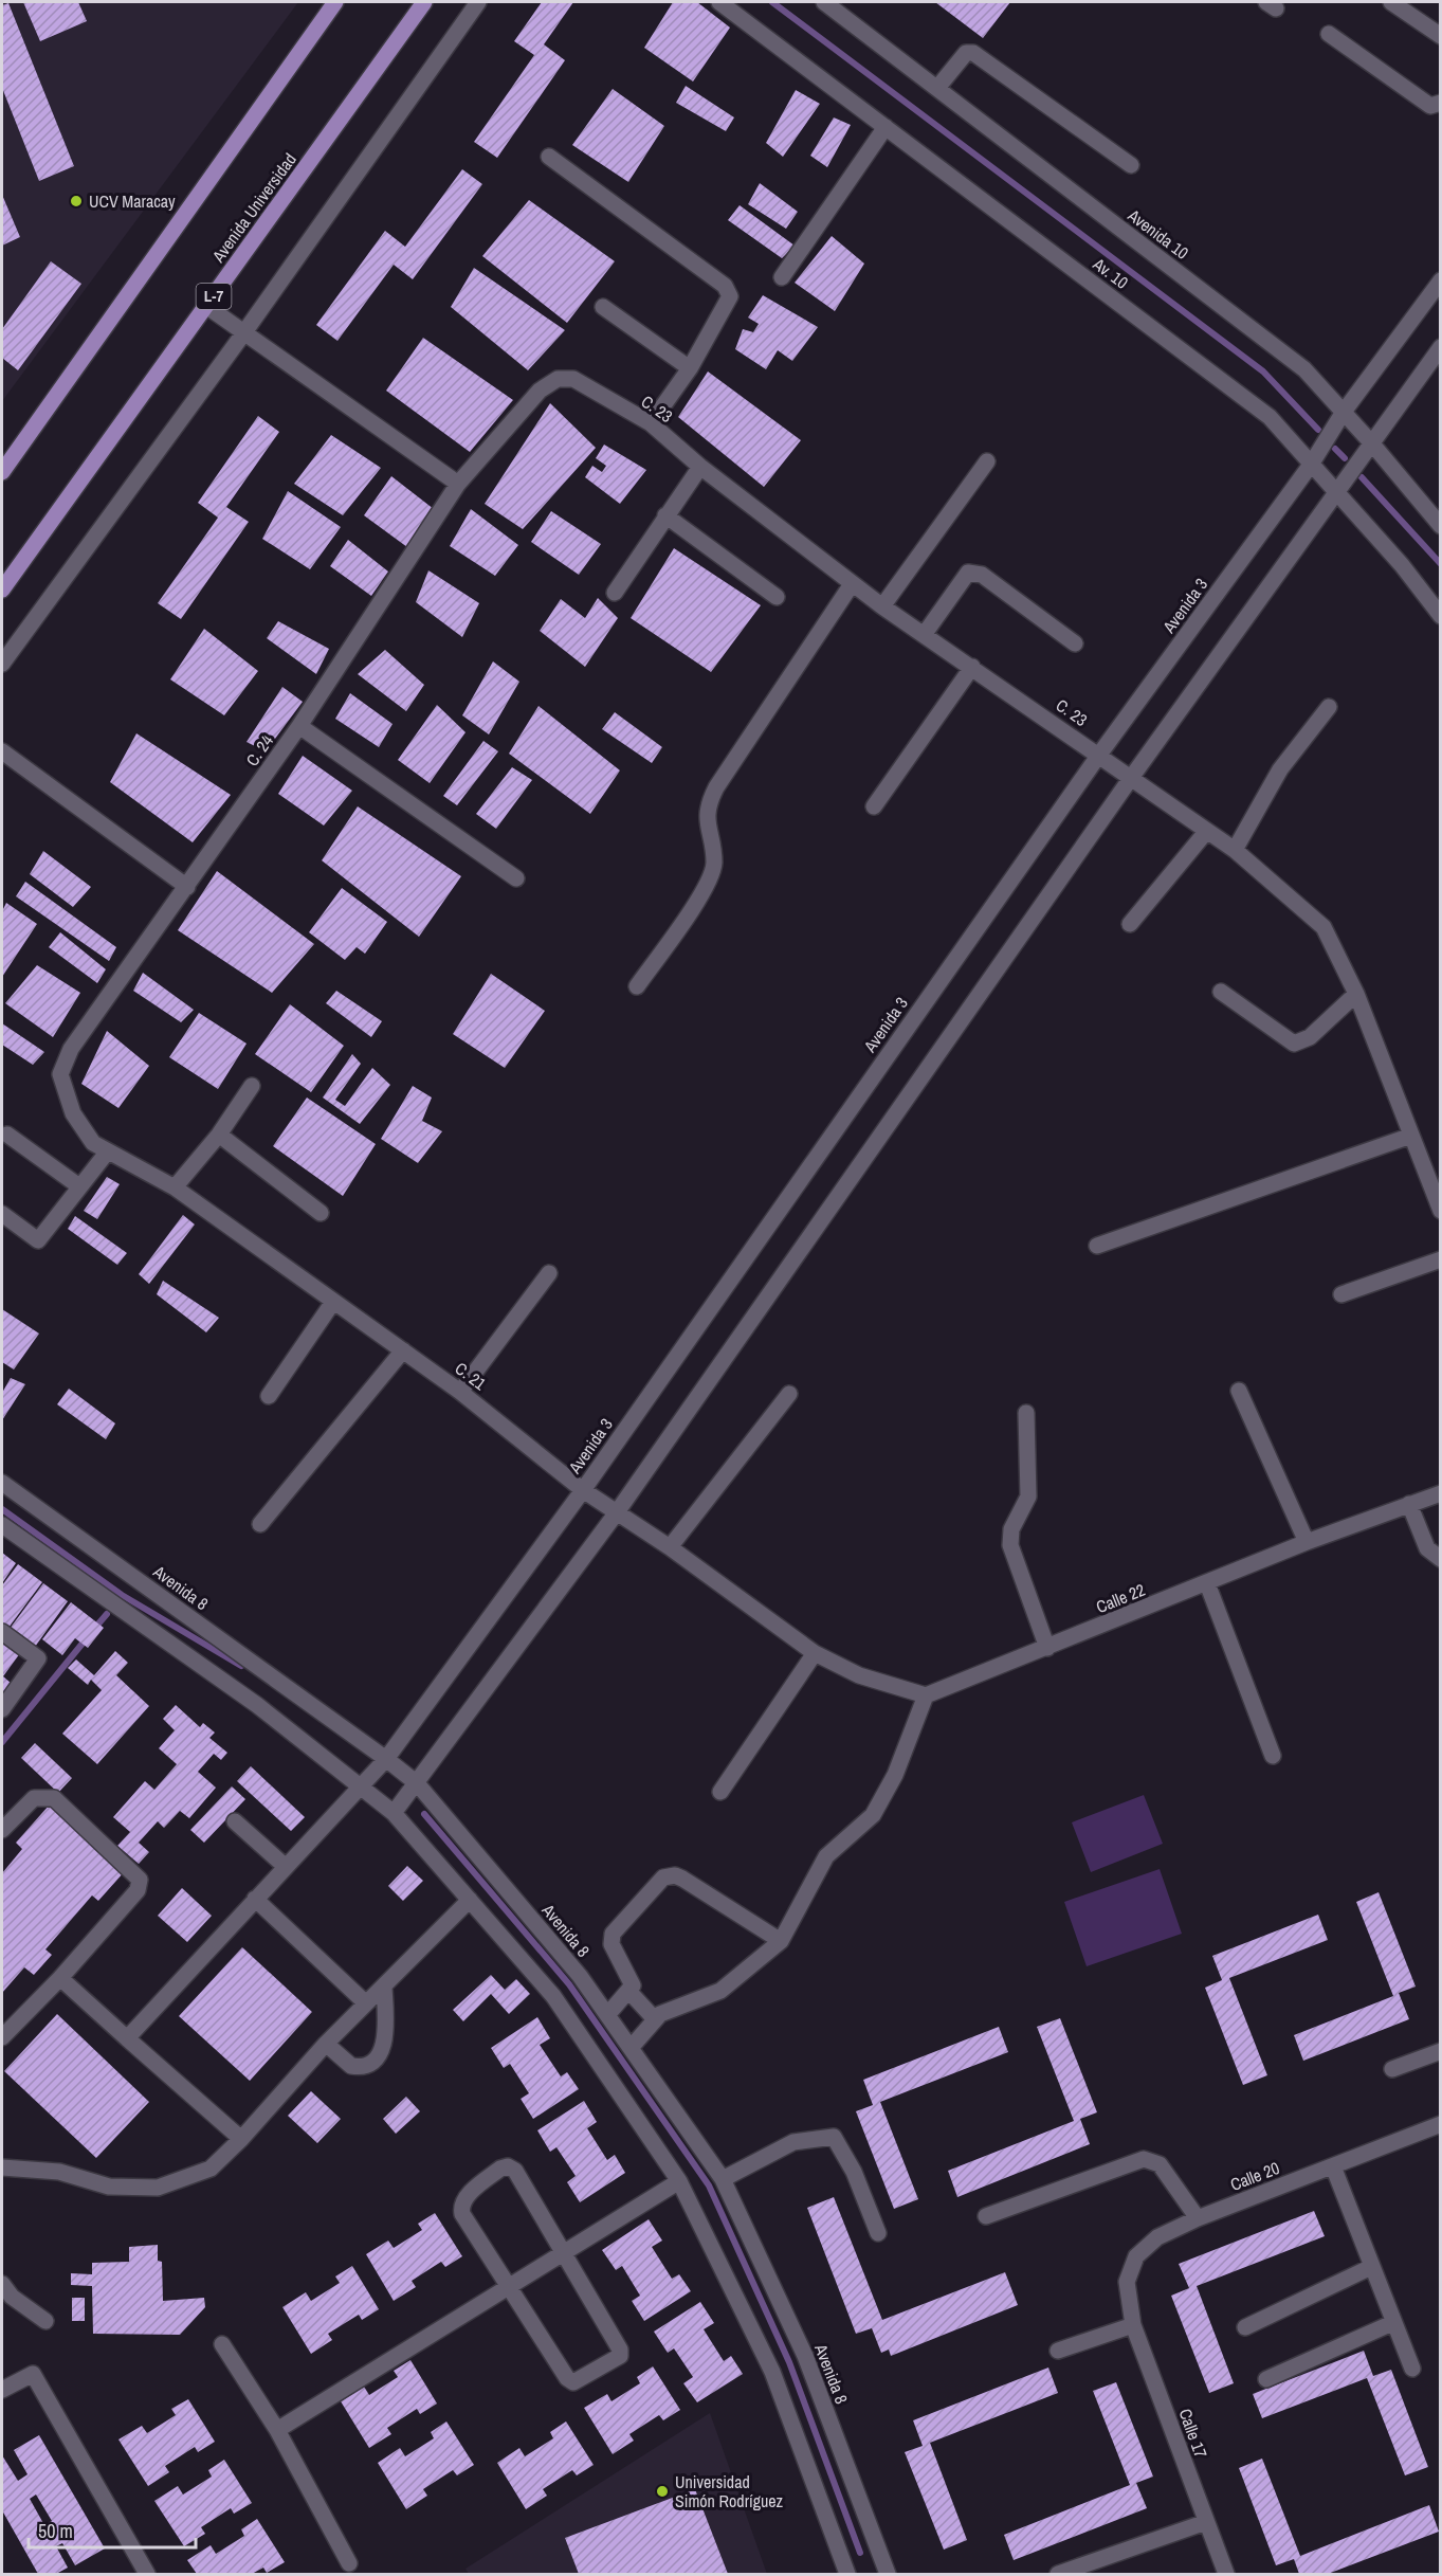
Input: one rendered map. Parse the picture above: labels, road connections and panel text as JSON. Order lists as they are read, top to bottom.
{
  "streets": {
    "main road": ["Avenida Universidad", "L-7"],
    "street": [
      "Avenida 10",
      "Av. 10",
      "C. 23",
      "Avenida 3",
      "C. 24",
      "C. 21",
      "Avenida 8",
      "Calle 22",
      "Calle 20",
      "Calle 17"
    ]
  },
  "crossings": [
    ["Avenida 10", "Avenida 3"],
    ["Av. 10", "Avenida 3"],
    ["C. 23", "Avenida 3"],
    ["C. 23", "C. 24"],
    ["Avenida 3", "C. 21"],
    ["Avenida 3", "Avenida 8"],
    ["C. 24", "C. 21"],
    ["Calle 20", "Calle 17"]
  ],
  "places": ["UCV Maracay", "Universidad Simón Rodríguez"],
  "scale_bar": "50 m"
}
